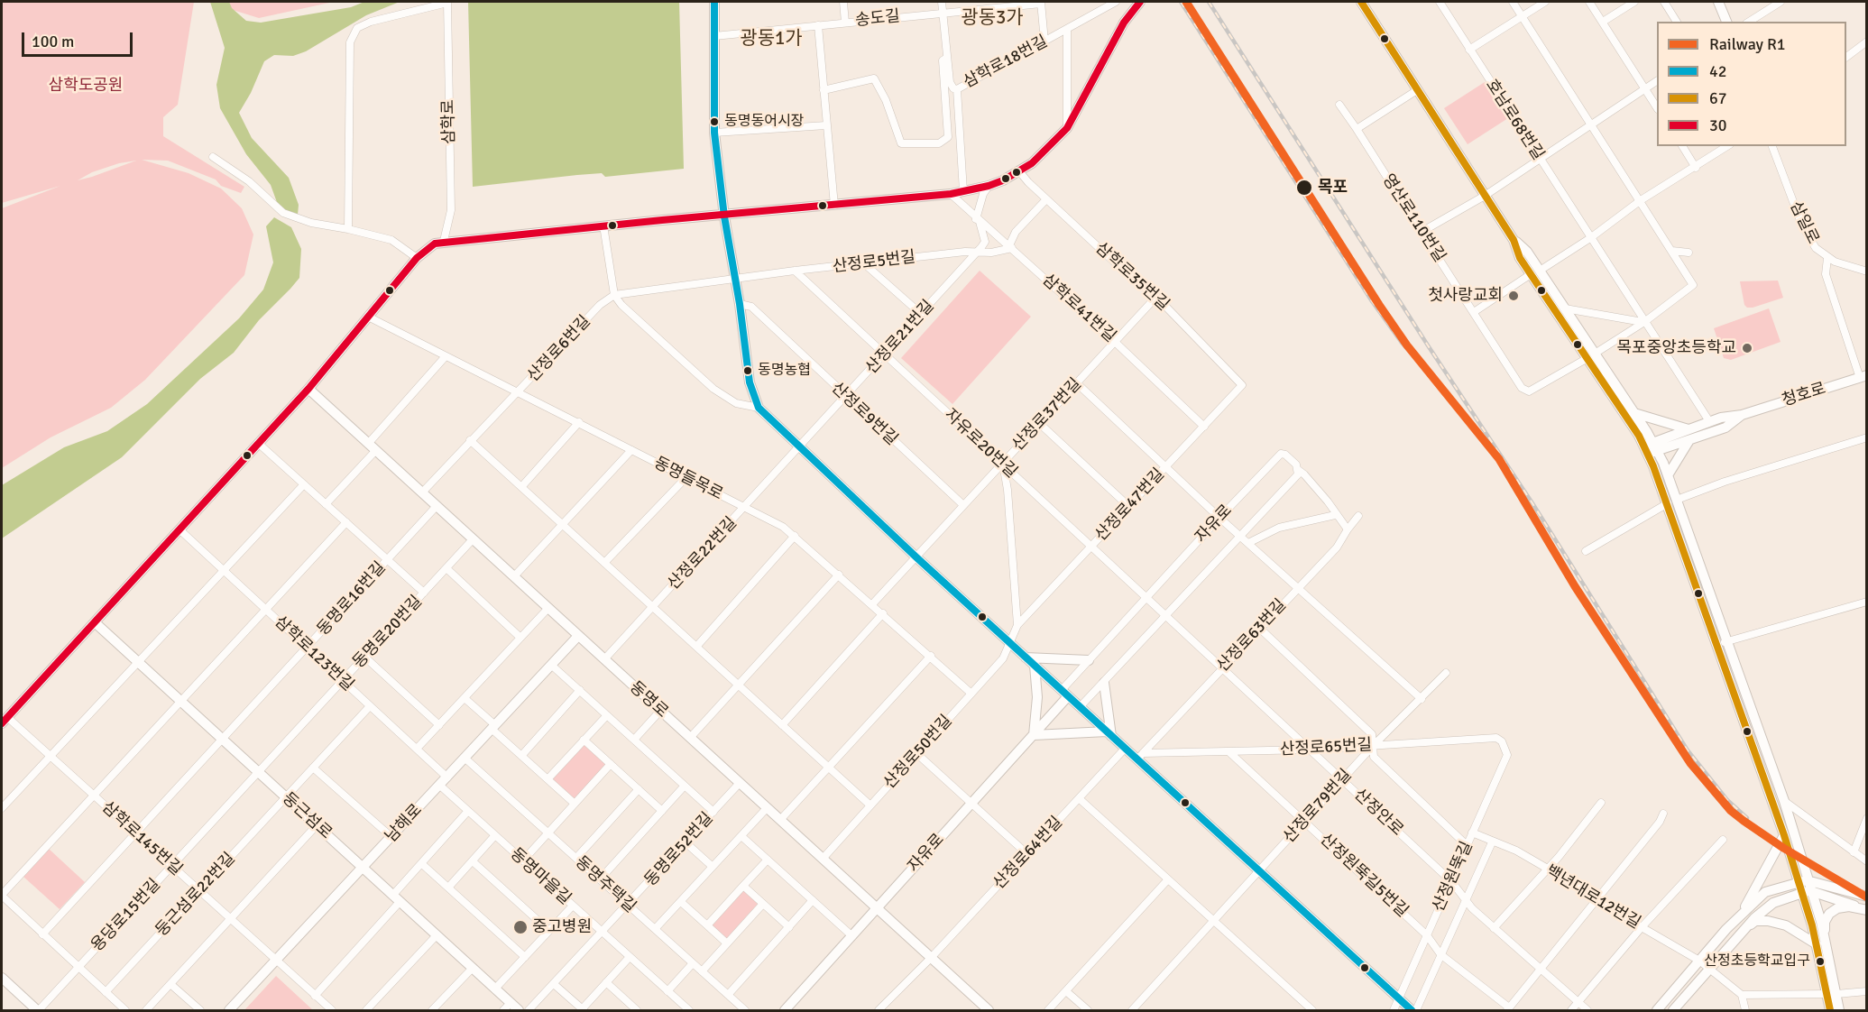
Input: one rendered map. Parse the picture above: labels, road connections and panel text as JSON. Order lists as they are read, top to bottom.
{
  "streets": {
    "street": [
      "송도길",
      "삼학로18번길",
      "호남로68번길",
      "삼학로",
      "영산로110번길",
      "삼일로",
      "산정로5번길",
      "삼학로35번길",
      "삼학로41번길",
      "산정로21번길",
      "산정로6번길",
      "청호로",
      "산정로9번길",
      "산정로37번길",
      "자유로20번길",
      "동명들목로",
      "산정로47번길",
      "자유로",
      "산정로22번길",
      "동명로16번길",
      "동명로20번길",
      "산정로63번길",
      "삼학로123번길",
      "동명로",
      "산정로65번길",
      "산정로50번길",
      "산정로79번길",
      "산정안로",
      "둥근섬로",
      "남해로",
      "삼학로145번길",
      "동명로52번길",
      "산정로64번길",
      "산정원뚝길5번길",
      "동명마을길",
      "산정원뚝길",
      "동명주택길",
      "둥근섬로22번길",
      "백년대로12번길",
      "용당로15번길"
    ]
  },
  "crossings": [
    ["호남로68번길", "청호로"],
    ["산정로5번길", "삼학로41번길"],
    ["산정로5번길", "산정로21번길"],
    ["산정로5번길", "자유로20번길"],
    ["삼학로35번길", "산정로37번길"],
    ["삼학로35번길", "산정로47번길"],
    ["삼학로41번길", "산정로37번길"],
    ["삼학로41번길", "산정로47번길"],
    ["산정로21번길", "산정로9번길"],
    ["산정로21번길", "자유로20번길"],
    ["산정로21번길", "산정로22번길"],
    ["산정로6번길", "동명들목로"],
    ["산정로6번길", "동명로"],
    ["산정로9번길", "산정로37번길"],
    ["산정로37번길", "자유로20번길"],
    ["산정로37번길", "동명들목로"],
    ["자유로20번길", "산정로47번길"],
    ["자유로20번길", "자유로"],
    ["자유로20번길", "산정안로"],
    ["동명들목로", "산정로22번길"],
    ["동명들목로", "산정로50번길"],
    ["산정로47번길", "산정로50번길"],
    ["자유로", "동명로"],
    ["자유로", "산정안로"],
    ["산정로22번길", "동명로"],
    ["동명로16번길", "삼학로123번길"],
    ["동명로16번길", "동명로"],
    ["동명로16번길", "둥근섬로"],
    ["동명로16번길", "삼학로145번길"],
    ["동명로20번길", "삼학로123번길"],
    ["동명로20번길", "동명로"],
    ["동명로20번길", "둥근섬로"],
    ["동명로20번길", "용당로15번길"],
    ["산정로63번길", "산정로65번길"],
    ["산정로63번길", "산정안로"],
    ["삼학로123번길", "남해로"],
    ["삼학로123번길", "둥근섬로22번길"],
    ["동명로", "산정로50번길"],
    ["동명로", "남해로"],
    ["동명로", "동명로52번길"],
    ["동명로", "산정로64번길"],
    ["산정로65번길", "산정로79번길"],
    ["산정로65번길", "산정안로"],
    ["산정로65번길", "산정원뚝길5번길"],
    ["산정로65번길", "산정원뚝길"],
    ["산정로79번길", "산정안로"],
    ["산정로79번길", "산정원뚝길5번길"],
    ["산정안로", "산정원뚝길"],
    ["둥근섬로", "남해로"],
    ["둥근섬로", "둥근섬로22번길"],
    ["둥근섬로", "용당로15번길"],
    ["남해로", "삼학로145번길"],
    ["남해로", "동명마을길"],
    ["남해로", "동명주택길"],
    ["삼학로145번길", "둥근섬로22번길"],
    ["삼학로145번길", "용당로15번길"],
    ["동명로52번길", "동명마을길"],
    ["동명로52번길", "동명주택길"],
    ["산정원뚝길5번길", "산정원뚝길"],
    ["산정원뚝길", "백년대로12번길"]
  ],
  "districts": ["광동3가", "광동1가"],
  "parks": ["삼학도공원"],
  "places": [
    "동명동어시장",
    "목포",
    "첫사랑교회",
    "목포중앙초등학교",
    "동명농협",
    "중고병원",
    "산정초등학교입구"
  ],
  "lines": [
    "rail line R1",
    "transit line 42",
    "transit line 67",
    "transit line 30"
  ],
  "legend": [
    "Railway R1",
    "42",
    "67",
    "30"
  ],
  "scale_bar": "100 m"
}
